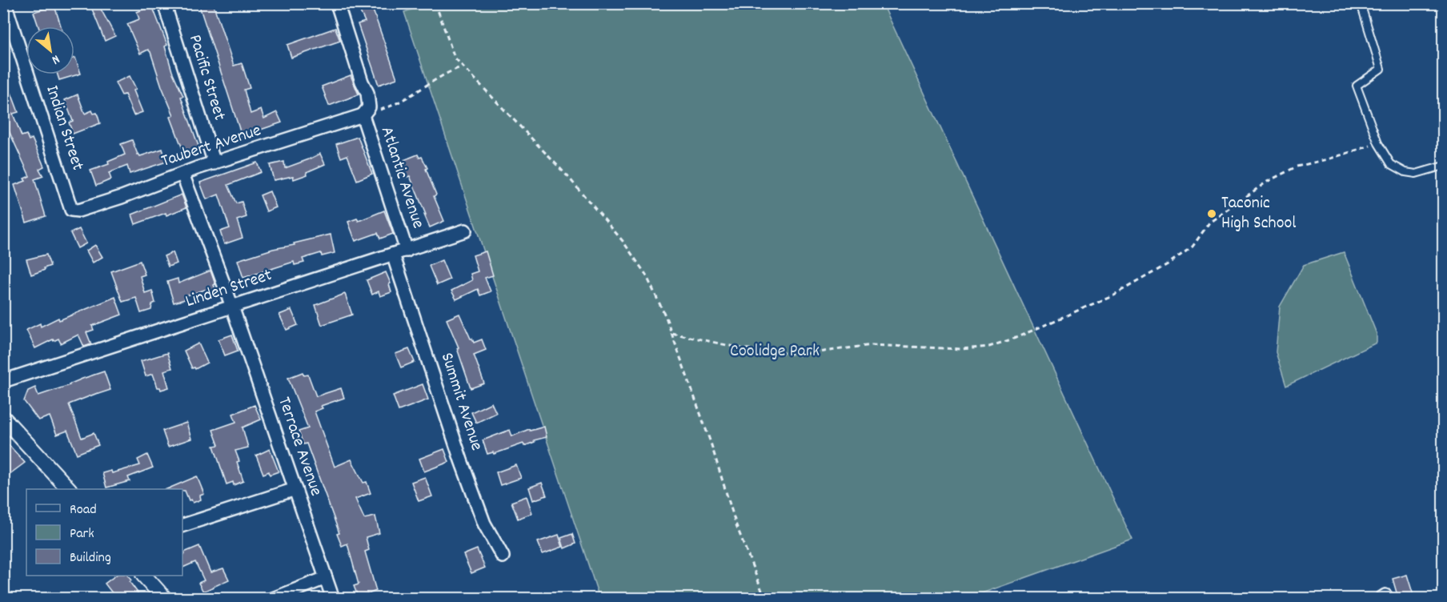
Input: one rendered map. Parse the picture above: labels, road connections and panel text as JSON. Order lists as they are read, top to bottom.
{
  "streets": {
    "street": [
      "Pacific Street",
      "Indian Street",
      "Taubert Avenue",
      "Atlantic Avenue",
      "Linden Street",
      "Summit Avenue",
      "Terrace Avenue"
    ]
  },
  "crossings": [
    ["Pacific Street", "Taubert Avenue"],
    ["Indian Street", "Taubert Avenue"],
    ["Taubert Avenue", "Atlantic Avenue"],
    ["Taubert Avenue", "Terrace Avenue"],
    ["Atlantic Avenue", "Linden Street"],
    ["Linden Street", "Summit Avenue"],
    ["Linden Street", "Terrace Avenue"]
  ],
  "parks": ["Coolidge Park"],
  "places": ["Taconic High School"],
  "legend": ["Road", "Park", "Building"],
  "north": "bottom right"
}
